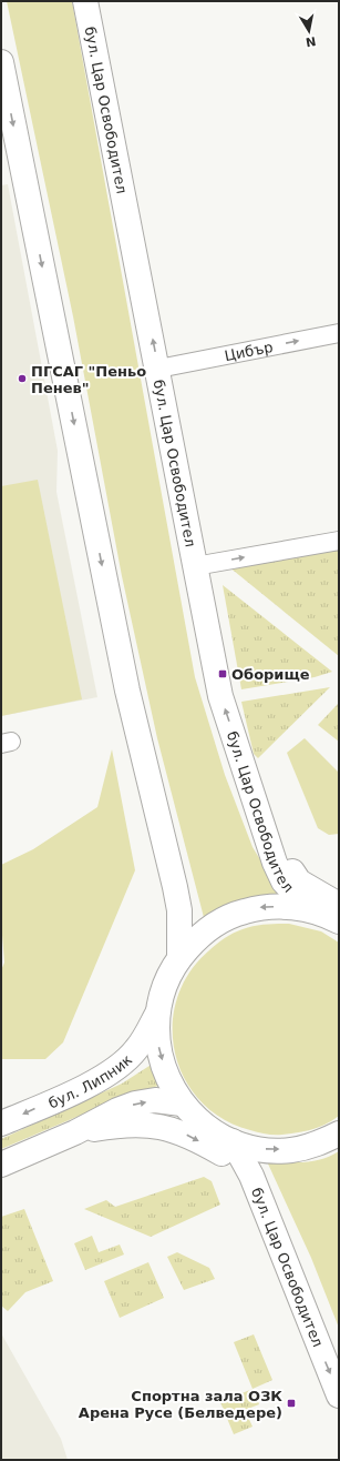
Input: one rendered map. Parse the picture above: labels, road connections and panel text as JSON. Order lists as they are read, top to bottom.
{
  "streets": {
    "main road": ["бул. Цар Освободител", "бул. Липник"],
    "street": ["Цибър"]
  },
  "crossings": [
    ["бул. Цар Освободител", "Цибър"],
    ["бул. Цар Освободител", "бул. Липник"]
  ],
  "one_way": ["Цибър"],
  "places": {
    "other": ["ПГСАГ \"Пеньо Пенев\""],
    "transit": ["Оборище", "Спортна зала ОЗК Арена Русе (Белведере)"]
  },
  "north": "bottom"
}
